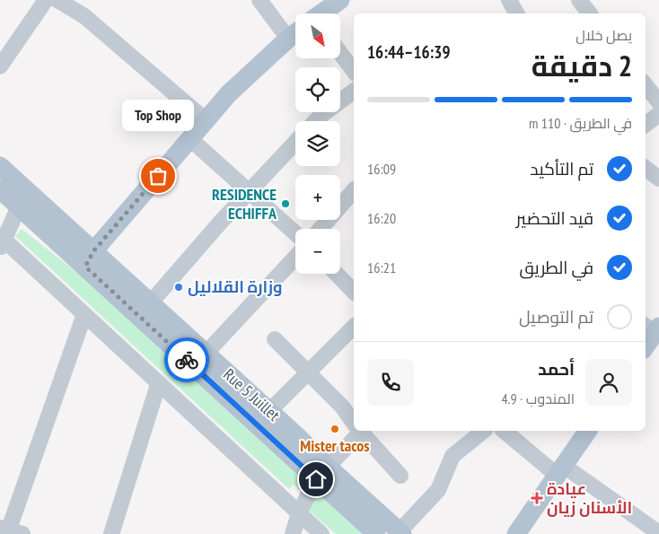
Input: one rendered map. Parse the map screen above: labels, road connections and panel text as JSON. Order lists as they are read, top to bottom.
{
  "streets": {
    "main road": ["Rue 5 Juillet"]
  },
  "places": {
    "other": [
      "Top Shop",
      "RESIDENCE ECHIFFA",
      "وزارة القلاليل",
      "Mister tacos"
    ],
    "health": ["عيادة الأسنان زيان"]
  },
  "north": "bottom right",
  "page": {
    "map_buttons": ["+", "−"],
    "heading": ["2 دقيقة", "يصل خلال", "16:39–16:44"],
    "panel": ["أحمد", "المندوب · 4.9"],
    "bar": "في الطريق · 110 m",
    "bubble": "Top Shop",
    "list": [
      ["تم التأكيد", "16:09"],
      ["قيد التحضير", "16:20"],
      ["في الطريق", "16:21"],
      "تم التوصيل"
    ]
  }
}
